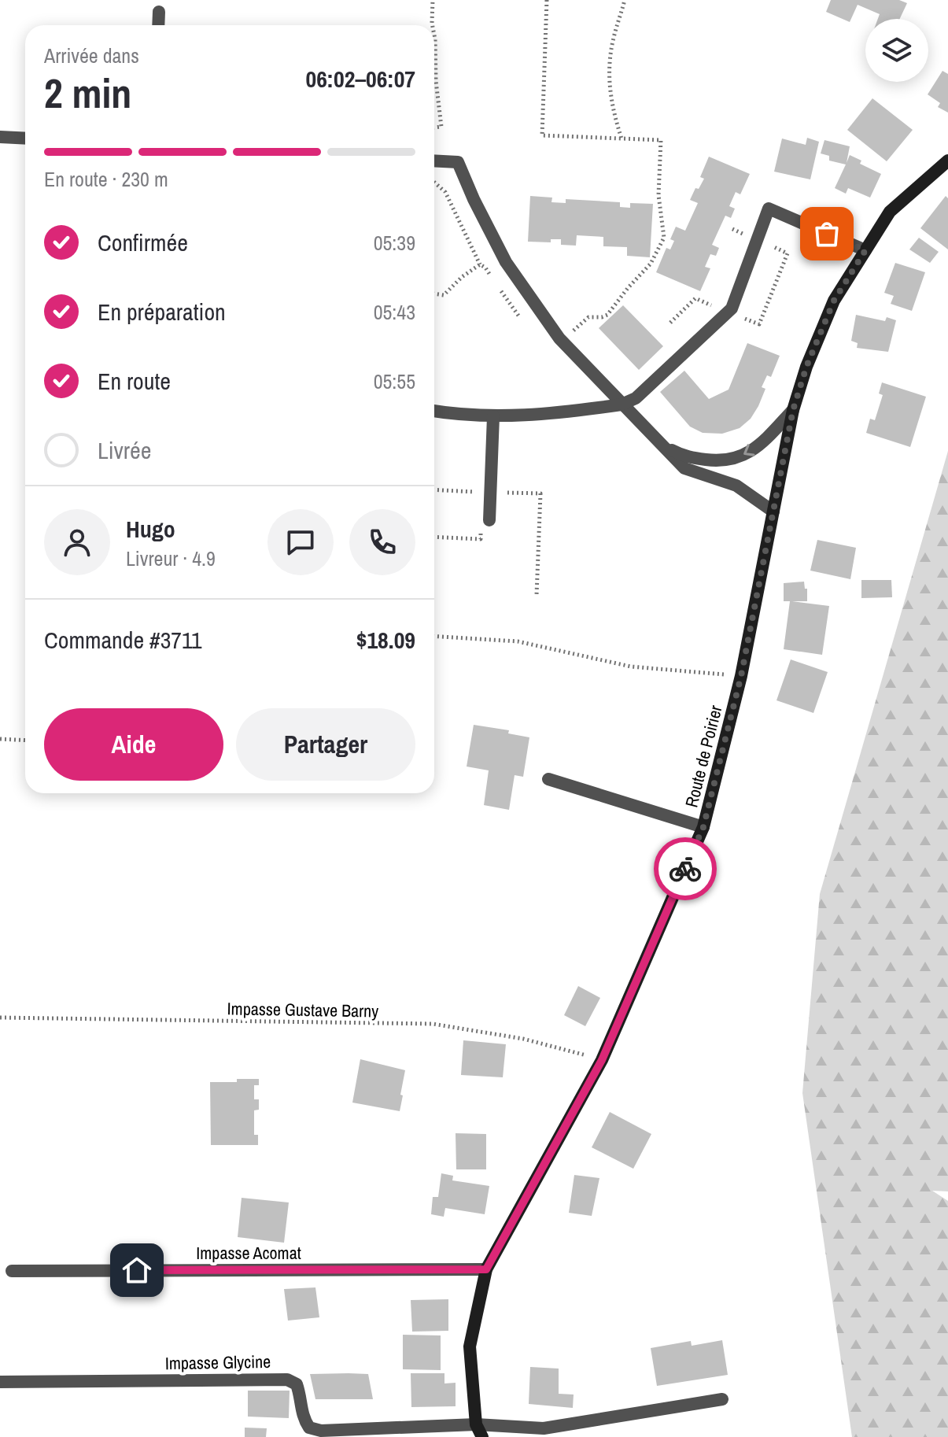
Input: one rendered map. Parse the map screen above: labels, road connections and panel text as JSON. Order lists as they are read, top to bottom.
{
  "streets": {
    "main road": ["Route de Poirier"],
    "street": ["Impasse Acomat", "Impasse Glycine"],
    "path": ["Impasse Gustave Barny"]
  },
  "crossings": [
    ["Route de Poirier", "Impasse Gustave Barny"],
    ["Route de Poirier", "Impasse Acomat"],
    ["Route de Poirier", "Impasse Glycine"]
  ],
  "page": {
    "heading": ["2 min", "Arrivée dans", "06:02–06:07"],
    "panel": [
      "Hugo",
      "Livreur · 4.9",
      "Commande #3711",
      "$18.09"
    ],
    "bar": "En route · 230 m",
    "list": [
      ["Confirmée", "05:39"],
      ["En préparation", "05:43"],
      ["En route", "05:55"],
      "Livrée"
    ],
    "buttons": ["Aide", "Partager"]
  }
}
